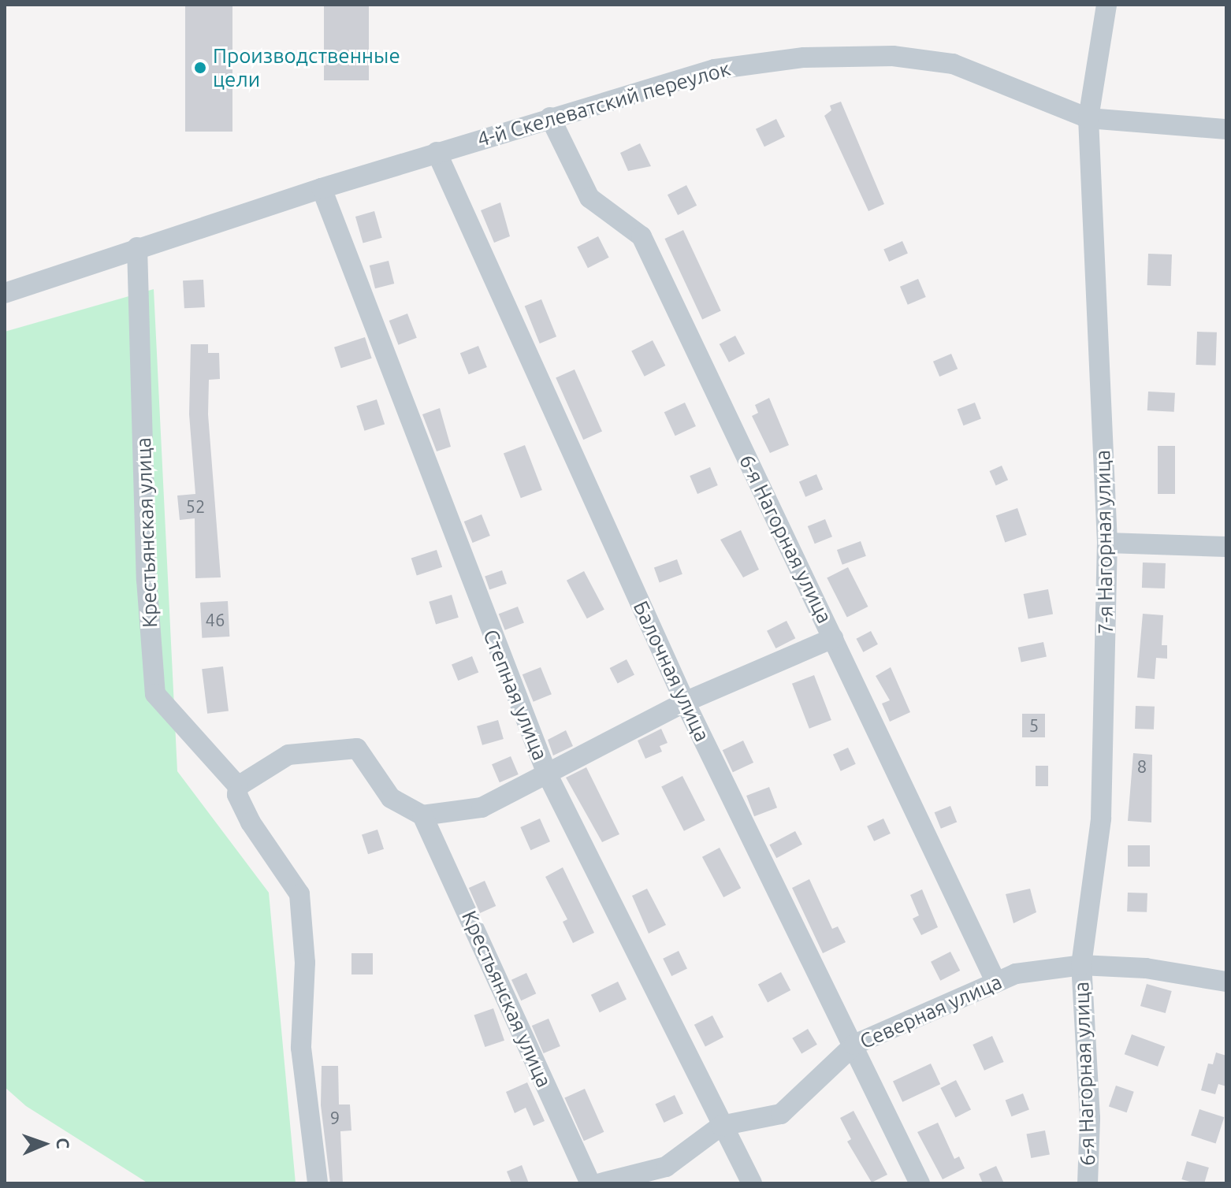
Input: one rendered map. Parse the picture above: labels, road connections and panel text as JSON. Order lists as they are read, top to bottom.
{
  "streets": {
    "street": [
      "4-й Скелеватский переулок",
      "Крестьянская улица",
      "6-я Нагорная улица",
      "7-я Нагорная улица",
      "Балочная улица",
      "Степная улица",
      "Северная улица"
    ]
  },
  "crossings": [
    ["4-й Скелеватский переулок", "Крестьянская улица"],
    ["4-й Скелеватский переулок", "6-я Нагорная улица"],
    ["4-й Скелеватский переулок", "7-я Нагорная улица"],
    ["4-й Скелеватский переулок", "Балочная улица"],
    ["4-й Скелеватский переулок", "Степная улица"],
    ["6-я Нагорная улица", "7-я Нагорная улица"],
    ["6-я Нагорная улица", "Северная улица"],
    ["7-я Нагорная улица", "Северная улица"],
    ["Балочная улица", "Северная улица"],
    ["Степная улица", "Северная улица"]
  ],
  "places": ["Производственные цели"],
  "house_numbers": [
    "52",
    "46",
    "5",
    "8",
    "9"
  ],
  "north": "right"
}
